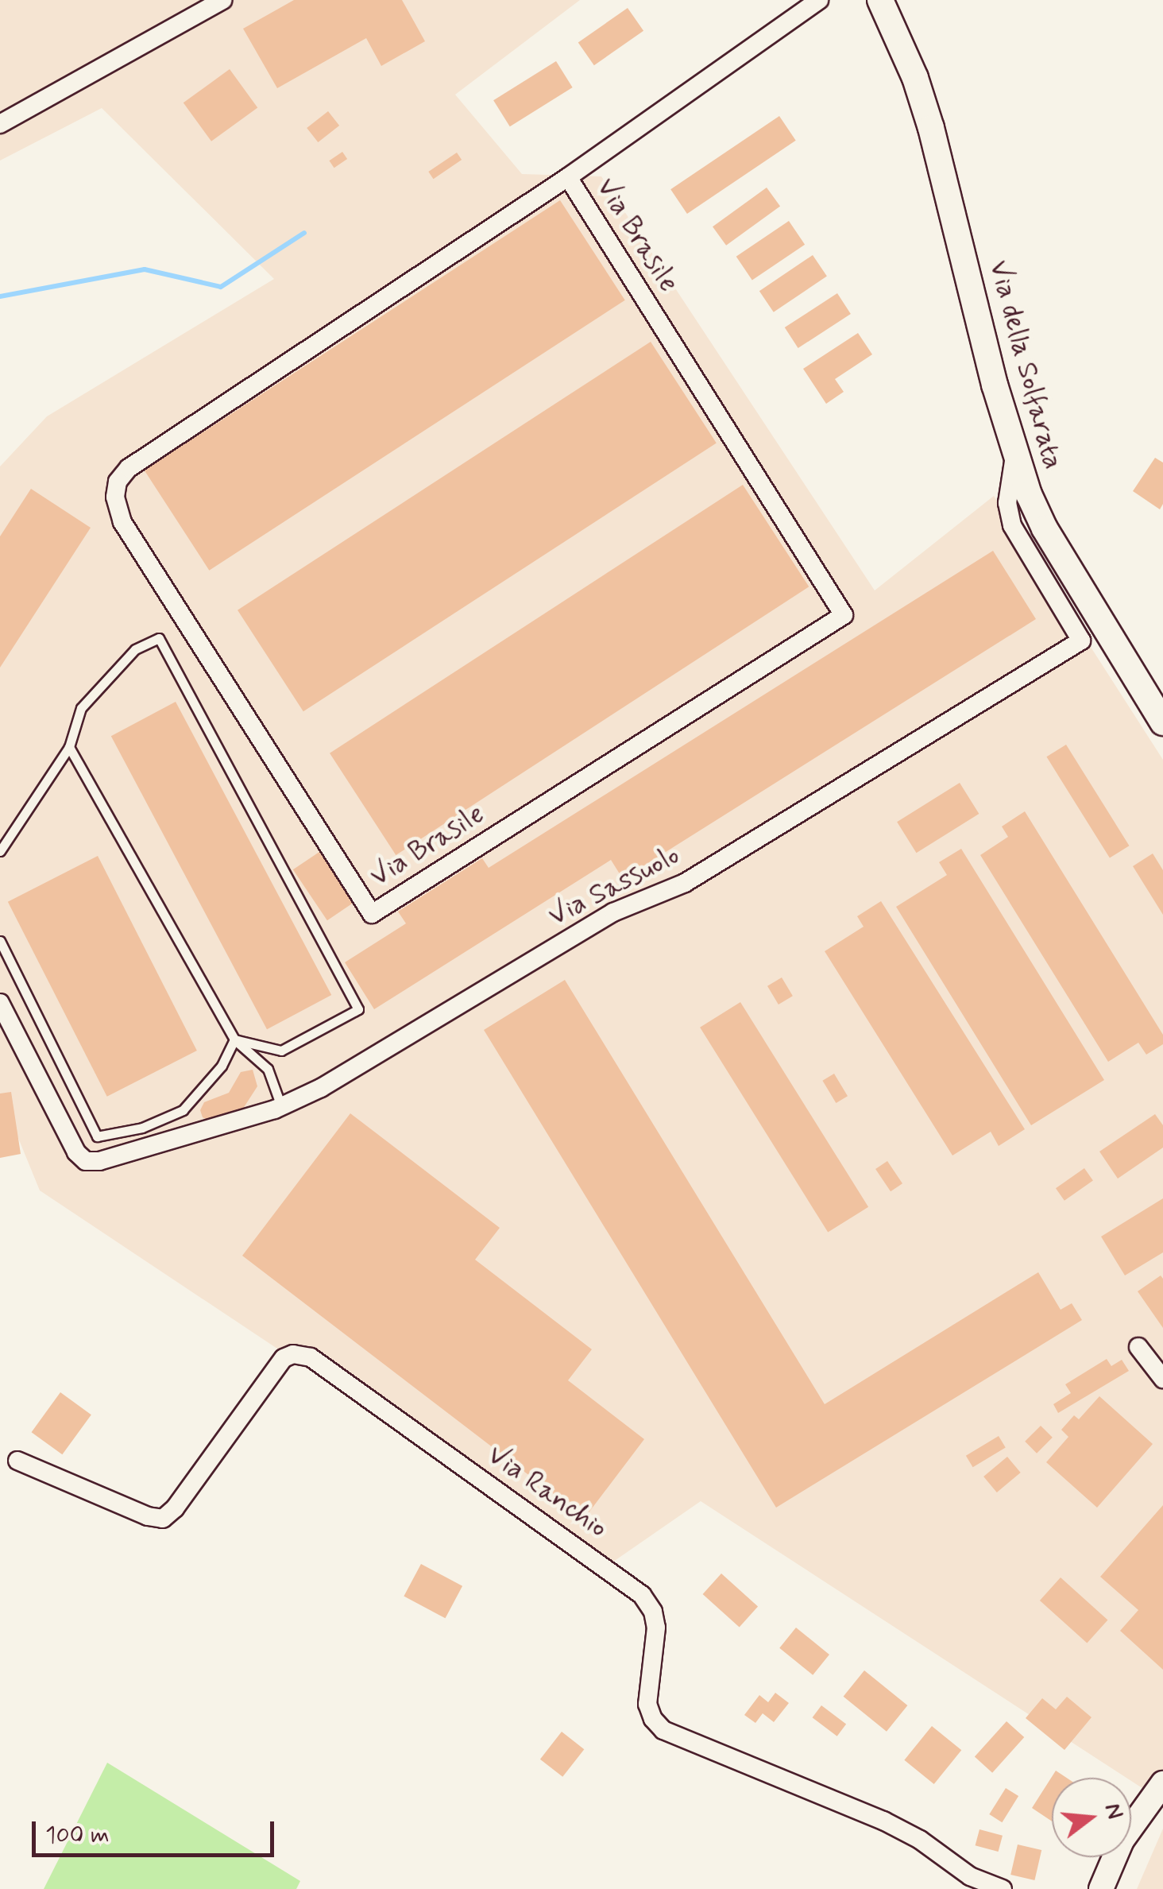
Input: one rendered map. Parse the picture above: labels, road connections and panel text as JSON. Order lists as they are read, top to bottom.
{
  "streets": {
    "main road": ["Via della Solfarata"],
    "street": ["Via Brasile", "Via Sassuolo", "Via Ranchio"]
  },
  "crossings": [
    ["Via della Solfarata", "Via Sassuolo"]
  ],
  "scale_bar": "100 m",
  "north": "right"
}
